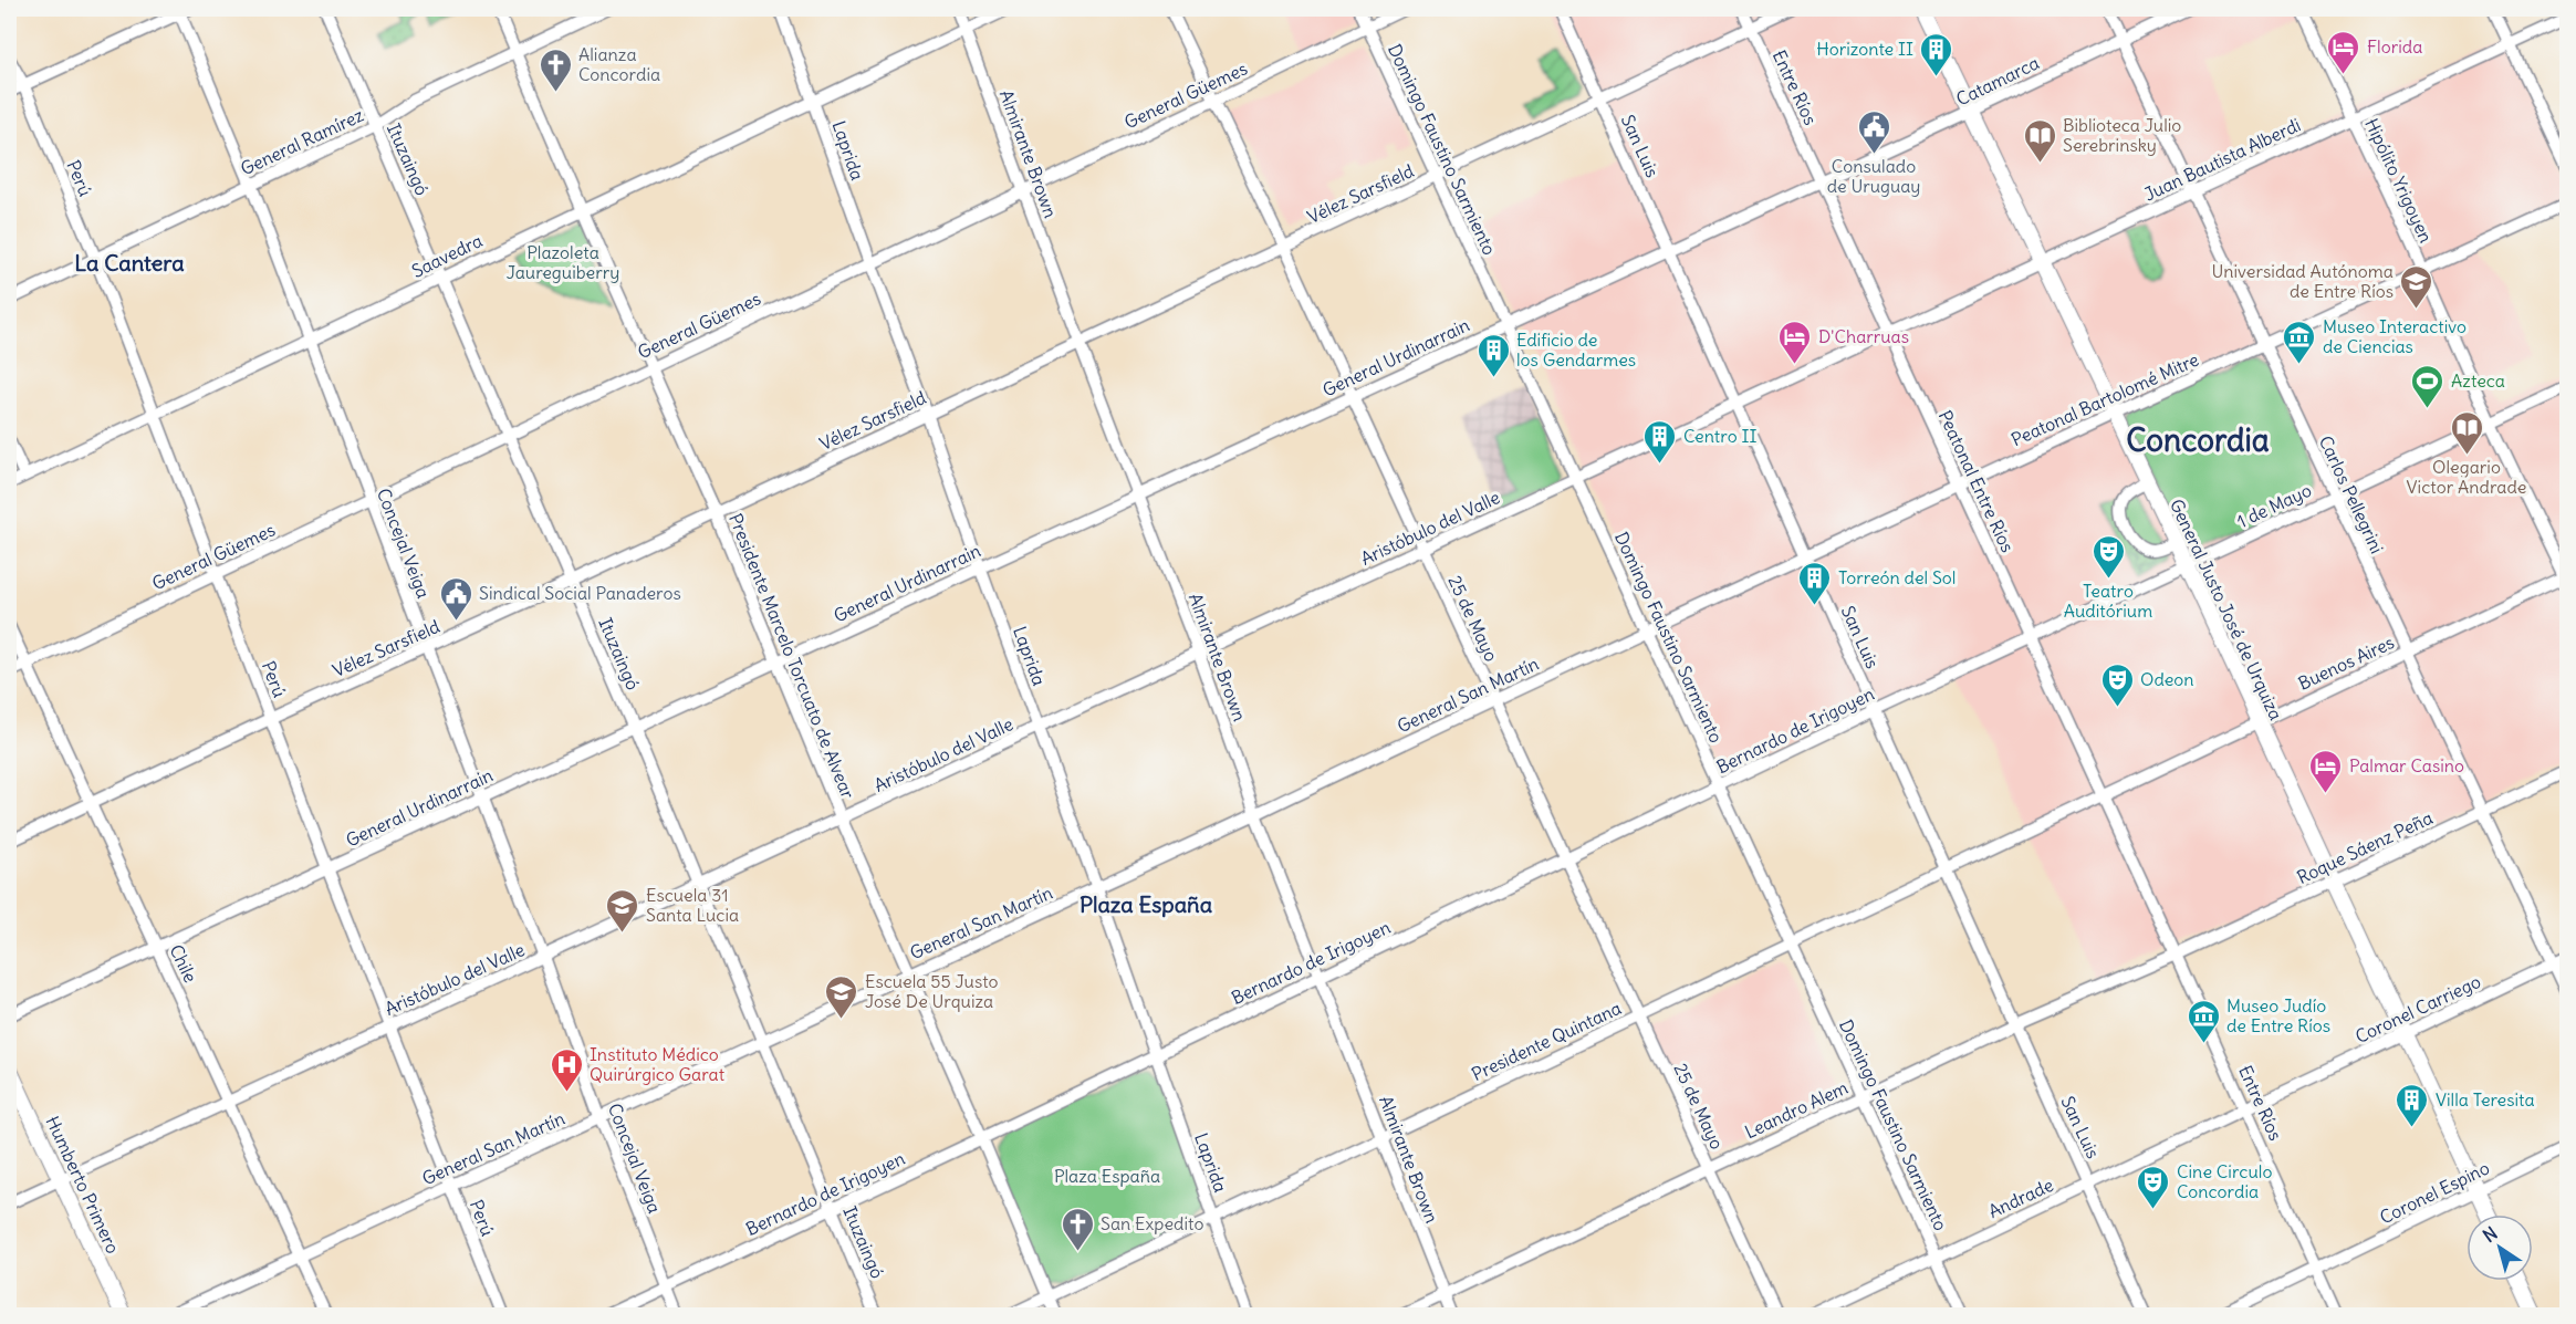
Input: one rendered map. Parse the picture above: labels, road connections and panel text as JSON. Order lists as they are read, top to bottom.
{
  "streets": {
    "street": [
      "Catamarca",
      "Entre Ríos",
      "General Güemes",
      "General Ramírez",
      "San Luis",
      "Domingo Faustino Sarmiento",
      "Laprida",
      "Almirante Brown",
      "Ituzaingó",
      "Juan Bautista Alberdi",
      "Perú",
      "Hipólito Yrigoyen",
      "Vélez Sarsfield",
      "Saavedra",
      "General Urdinarrain",
      "Peatonal Bartolomé Mitre",
      "Peatonal Entre Ríos",
      "Carlos Pellegrini",
      "1 de Mayo",
      "Aristóbulo del Valle",
      "Concejal Veiga",
      "General Justo José de Urquiza",
      "25 de Mayo",
      "Presidente Marcelo Torcuato de Alvear",
      "Buenos Aires",
      "General San Martín",
      "Bernardo de Irigoyen",
      "Roque Sáenz Peña",
      "Chile",
      "Coronel Carriego",
      "Presidente Quintana",
      "Leandro Alem",
      "Humberto Primero",
      "Coronel Espino",
      "Andrade"
    ]
  },
  "crossings": [
    ["Catamarca", "Entre Ríos"],
    ["Catamarca", "General Urdinarrain"],
    ["Catamarca", "Peatonal Entre Ríos"],
    ["Catamarca", "Carlos Pellegrini"],
    ["Catamarca", "General Justo José de Urquiza"],
    ["Entre Ríos", "Vélez Sarsfield"],
    ["Entre Ríos", "General Urdinarrain"],
    ["Entre Ríos", "Peatonal Entre Ríos"],
    ["Entre Ríos", "Buenos Aires"],
    ["Entre Ríos", "Roque Sáenz Peña"],
    ["Entre Ríos", "Coronel Carriego"],
    ["Entre Ríos", "Presidente Quintana"],
    ["Entre Ríos", "Leandro Alem"],
    ["Entre Ríos", "Coronel Espino"],
    ["Entre Ríos", "Andrade"],
    ["General Güemes", "Domingo Faustino Sarmiento"],
    ["General Güemes", "Laprida"],
    ["General Güemes", "Almirante Brown"],
    ["General Güemes", "Ituzaingó"],
    ["General Güemes", "Perú"],
    ["General Güemes", "Concejal Veiga"],
    ["General Güemes", "25 de Mayo"],
    ["General Güemes", "Presidente Marcelo Torcuato de Alvear"],
    ["General Güemes", "Chile"],
    ["General Ramírez", "Ituzaingó"],
    ["General Ramírez", "Perú"],
    ["General Ramírez", "Concejal Veiga"],
    ["General Ramírez", "Presidente Marcelo Torcuato de Alvear"],
    ["San Luis", "Vélez Sarsfield"],
    ["San Luis", "General Urdinarrain"],
    ["San Luis", "Peatonal Bartolomé Mitre"],
    ["San Luis", "Aristóbulo del Valle"],
    ["San Luis", "General San Martín"],
    ["San Luis", "Bernardo de Irigoyen"],
    ["San Luis", "Presidente Quintana"],
    ["San Luis", "Leandro Alem"],
    ["San Luis", "Andrade"],
    ["Domingo Faustino Sarmiento", "Vélez Sarsfield"],
    ["Domingo Faustino Sarmiento", "General Urdinarrain"],
    ["Domingo Faustino Sarmiento", "Aristóbulo del Valle"],
    ["Domingo Faustino Sarmiento", "General San Martín"],
    ["Domingo Faustino Sarmiento", "Bernardo de Irigoyen"],
    ["Domingo Faustino Sarmiento", "Presidente Quintana"],
    ["Domingo Faustino Sarmiento", "Leandro Alem"],
    ["Domingo Faustino Sarmiento", "Andrade"],
    ["Laprida", "Vélez Sarsfield"],
    ["Laprida", "Saavedra"],
    ["Laprida", "General Urdinarrain"],
    ["Laprida", "Aristóbulo del Valle"],
    ["Laprida", "General San Martín"],
    ["Laprida", "Bernardo de Irigoyen"],
    ["Laprida", "Presidente Quintana"],
    ["Almirante Brown", "Vélez Sarsfield"],
    ["Almirante Brown", "Saavedra"],
    ["Almirante Brown", "General Urdinarrain"],
    ["Almirante Brown", "Aristóbulo del Valle"],
    ["Almirante Brown", "General San Martín"],
    ["Almirante Brown", "Bernardo de Irigoyen"],
    ["Almirante Brown", "Presidente Quintana"],
    ["Almirante Brown", "Leandro Alem"],
    ["Ituzaingó", "Vélez Sarsfield"],
    ["Ituzaingó", "Saavedra"],
    ["Ituzaingó", "General Urdinarrain"],
    ["Ituzaingó", "Aristóbulo del Valle"],
    ["Ituzaingó", "General San Martín"],
    ["Ituzaingó", "Bernardo de Irigoyen"],
    ["Juan Bautista Alberdi", "Hipólito Yrigoyen"],
    ["Juan Bautista Alberdi", "Peatonal Entre Ríos"],
    ["Juan Bautista Alberdi", "Carlos Pellegrini"],
    ["Juan Bautista Alberdi", "Aristóbulo del Valle"],
    ["Juan Bautista Alberdi", "General Justo José de Urquiza"],
    ["Perú", "Vélez Sarsfield"],
    ["Perú", "Saavedra"],
    ["Perú", "General Urdinarrain"],
    ["Perú", "Aristóbulo del Valle"],
    ["Perú", "General San Martín"],
    ["Hipólito Yrigoyen", "Peatonal Bartolomé Mitre"],
    ["Hipólito Yrigoyen", "1 de Mayo"],
    ["Hipólito Yrigoyen", "Buenos Aires"],
    ["Vélez Sarsfield", "Concejal Veiga"],
    ["Vélez Sarsfield", "25 de Mayo"],
    ["Vélez Sarsfield", "Presidente Marcelo Torcuato de Alvear"],
    ["Vélez Sarsfield", "Chile"],
    ["Saavedra", "Concejal Veiga"],
    ["Saavedra", "Presidente Marcelo Torcuato de Alvear"],
    ["General Urdinarrain", "Peatonal Entre Ríos"],
    ["General Urdinarrain", "Concejal Veiga"],
    ["General Urdinarrain", "25 de Mayo"],
    ["General Urdinarrain", "Presidente Marcelo Torcuato de Alvear"],
    ["General Urdinarrain", "Chile"],
    ["Peatonal Bartolomé Mitre", "Peatonal Entre Ríos"],
    ["Peatonal Bartolomé Mitre", "Carlos Pellegrini"],
    ["Peatonal Bartolomé Mitre", "General Justo José de Urquiza"],
    ["Peatonal Bartolomé Mitre", "General San Martín"],
    ["Peatonal Entre Ríos", "1 de Mayo"],
    ["Peatonal Entre Ríos", "Aristóbulo del Valle"],
    ["Peatonal Entre Ríos", "Buenos Aires"],
    ["Peatonal Entre Ríos", "Bernardo de Irigoyen"],
    ["Peatonal Entre Ríos", "Presidente Quintana"],
    ["Carlos Pellegrini", "1 de Mayo"],
    ["Carlos Pellegrini", "Buenos Aires"],
    ["Carlos Pellegrini", "Roque Sáenz Peña"],
    ["Carlos Pellegrini", "Coronel Carriego"],
    ["1 de Mayo", "General Justo José de Urquiza"],
    ["1 de Mayo", "Bernardo de Irigoyen"],
    ["Aristóbulo del Valle", "Concejal Veiga"],
    ["Aristóbulo del Valle", "25 de Mayo"],
    ["Aristóbulo del Valle", "Presidente Marcelo Torcuato de Alvear"],
    ["Aristóbulo del Valle", "Chile"],
    ["Aristóbulo del Valle", "Humberto Primero"],
    ["Concejal Veiga", "General San Martín"],
    ["Concejal Veiga", "Bernardo de Irigoyen"],
    ["General Justo José de Urquiza", "Buenos Aires"],
    ["General Justo José de Urquiza", "Roque Sáenz Peña"],
    ["General Justo José de Urquiza", "Coronel Carriego"],
    ["General Justo José de Urquiza", "Coronel Espino"],
    ["25 de Mayo", "General San Martín"],
    ["25 de Mayo", "Bernardo de Irigoyen"],
    ["25 de Mayo", "Presidente Quintana"],
    ["25 de Mayo", "Leandro Alem"],
    ["Presidente Marcelo Torcuato de Alvear", "General San Martín"],
    ["Presidente Marcelo Torcuato de Alvear", "Bernardo de Irigoyen"],
    ["Presidente Marcelo Torcuato de Alvear", "Presidente Quintana"],
    ["Buenos Aires", "Presidente Quintana"],
    ["General San Martín", "Chile"],
    ["Roque Sáenz Peña", "Leandro Alem"],
    ["Coronel Carriego", "Andrade"]
  ],
  "districts": ["La Cantera", "Concordia", "Plaza España"],
  "parks": ["Plazoleta Jaureguiberry", "Plaza España"],
  "places": {
    "hotel": ["Florida", "D'Charruas", "Palmar Casino"],
    "building": [
      "Horizonte II",
      "Edificio de los Gendarmes",
      "Centro II",
      "Torreón del Sol",
      "Villa Teresita"
    ],
    "church": ["Alianza Concordia", "San Expedito"],
    "public building": ["Consulado de Uruguay", "Sindical Social Panaderos"],
    "library": ["Biblioteca Julio Serebrinsky", "Olegario Victor Andrade"],
    "school or university": ["Universidad Autónoma de Entre Ríos", "Escuela 31 Santa Lucia", "Escuela 55 Justo José De Urquiza"],
    "museum": ["Museo Interactivo de Ciencias", "Museo Judío de Entre Ríos"],
    "sports": ["Azteca"],
    "theatre": ["Teatro Auditórium", "Odeon", "Cine Circulo Concordia"],
    "hospital": ["Instituto Médico Quirúrgico Garat"]
  },
  "north": "top left"
}
